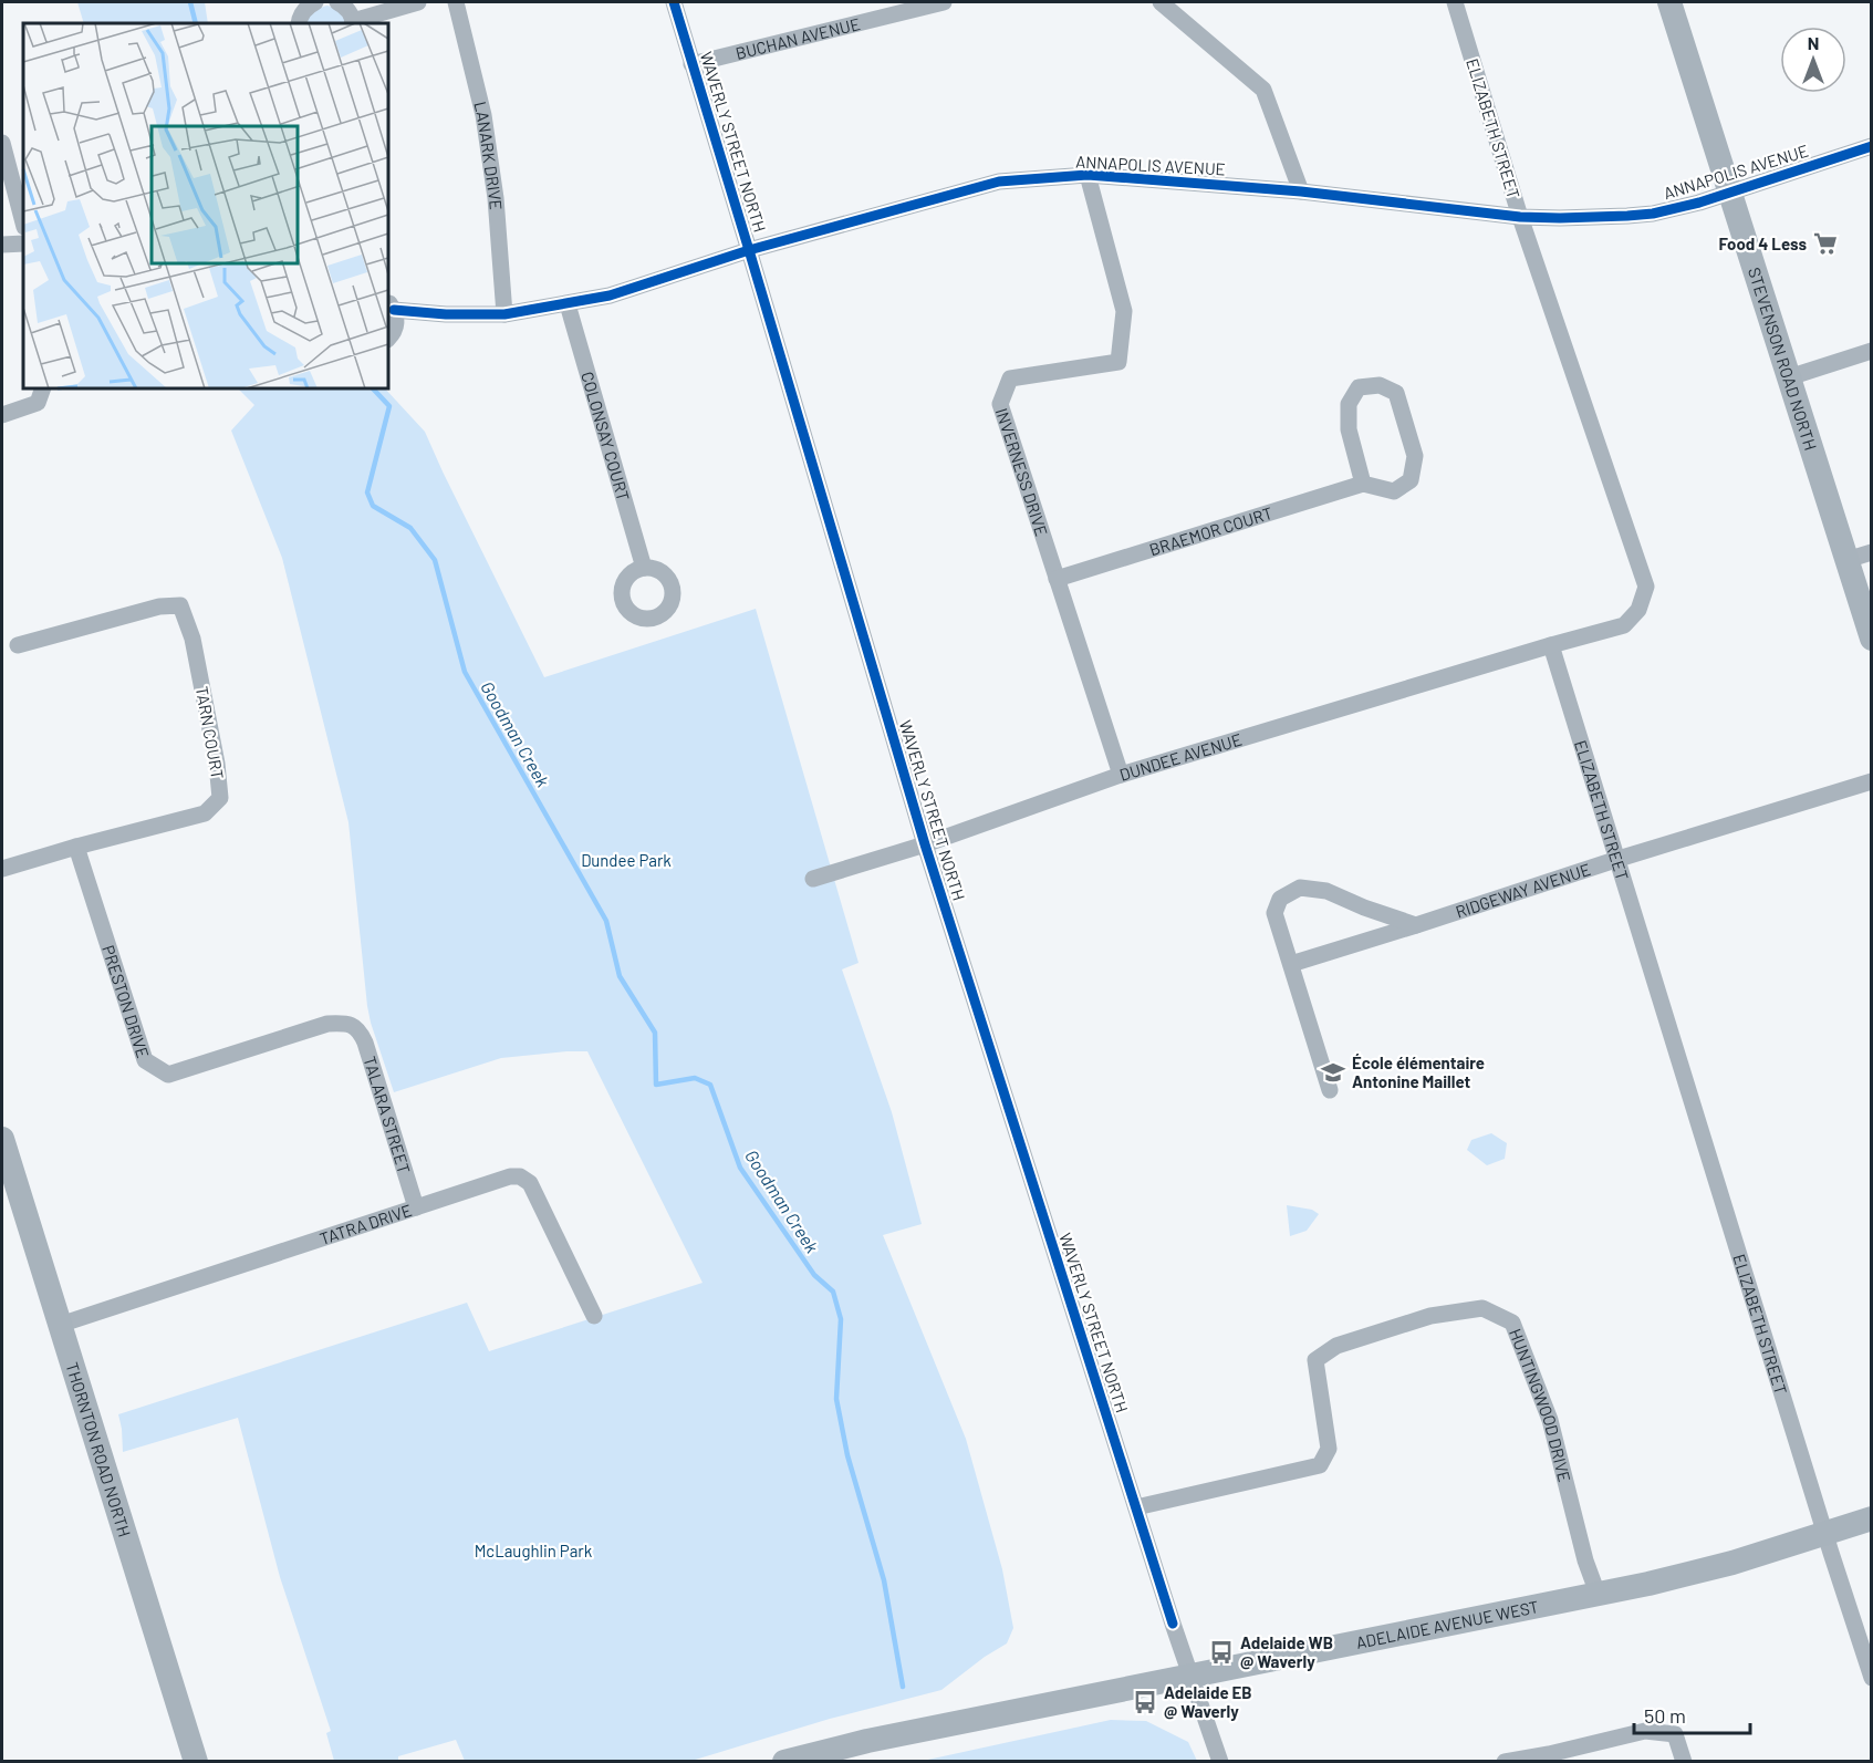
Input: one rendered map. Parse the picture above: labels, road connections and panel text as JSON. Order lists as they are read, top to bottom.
{
  "streets": {
    "main road": ["STEVENSON ROAD NORTH", "THORNTON ROAD NORTH", "ADELAIDE AVENUE WEST"],
    "street": [
      "BUCHAN AVENUE",
      "ELIZABETH STREET",
      "WAVERLY STREET NORTH",
      "LANARK DRIVE",
      "ANNAPOLIS AVENUE",
      "COLONSAY COURT",
      "INVERNESS DRIVE",
      "BRAEMOR COURT",
      "TARN COURT",
      "DUNDEE AVENUE",
      "RIDGEWAY AVENUE",
      "PRESTON DRIVE",
      "TALARA STREET",
      "TATRA DRIVE",
      "HUNTINGWOOD DRIVE"
    ]
  },
  "crossings": [
    ["BUCHAN AVENUE", "WAVERLY STREET NORTH"],
    ["ELIZABETH STREET", "ANNAPOLIS AVENUE"],
    ["ELIZABETH STREET", "DUNDEE AVENUE"],
    ["ELIZABETH STREET", "RIDGEWAY AVENUE"],
    ["ELIZABETH STREET", "ADELAIDE AVENUE WEST"],
    ["WAVERLY STREET NORTH", "ANNAPOLIS AVENUE"],
    ["WAVERLY STREET NORTH", "DUNDEE AVENUE"],
    ["WAVERLY STREET NORTH", "HUNTINGWOOD DRIVE"],
    ["WAVERLY STREET NORTH", "ADELAIDE AVENUE WEST"],
    ["LANARK DRIVE", "ANNAPOLIS AVENUE"],
    ["ANNAPOLIS AVENUE", "STEVENSON ROAD NORTH"],
    ["ANNAPOLIS AVENUE", "COLONSAY COURT"],
    ["ANNAPOLIS AVENUE", "INVERNESS DRIVE"],
    ["INVERNESS DRIVE", "BRAEMOR COURT"],
    ["INVERNESS DRIVE", "DUNDEE AVENUE"],
    ["TARN COURT", "PRESTON DRIVE"],
    ["PRESTON DRIVE", "TALARA STREET"],
    ["TALARA STREET", "TATRA DRIVE"],
    ["TATRA DRIVE", "THORNTON ROAD NORTH"],
    ["HUNTINGWOOD DRIVE", "ADELAIDE AVENUE WEST"]
  ],
  "water": ["Goodman Creek"],
  "parks": ["Dundee Park", "McLaughlin Park"],
  "places": {
    "supermarket": ["Food 4 Less"],
    "school or university": ["École élémentaire Antonine Maillet"],
    "bus stop": ["Adelaide WB @ Waverly", "Adelaide EB @ Waverly"]
  },
  "scale_bar": "50 m",
  "north": "top"
}
